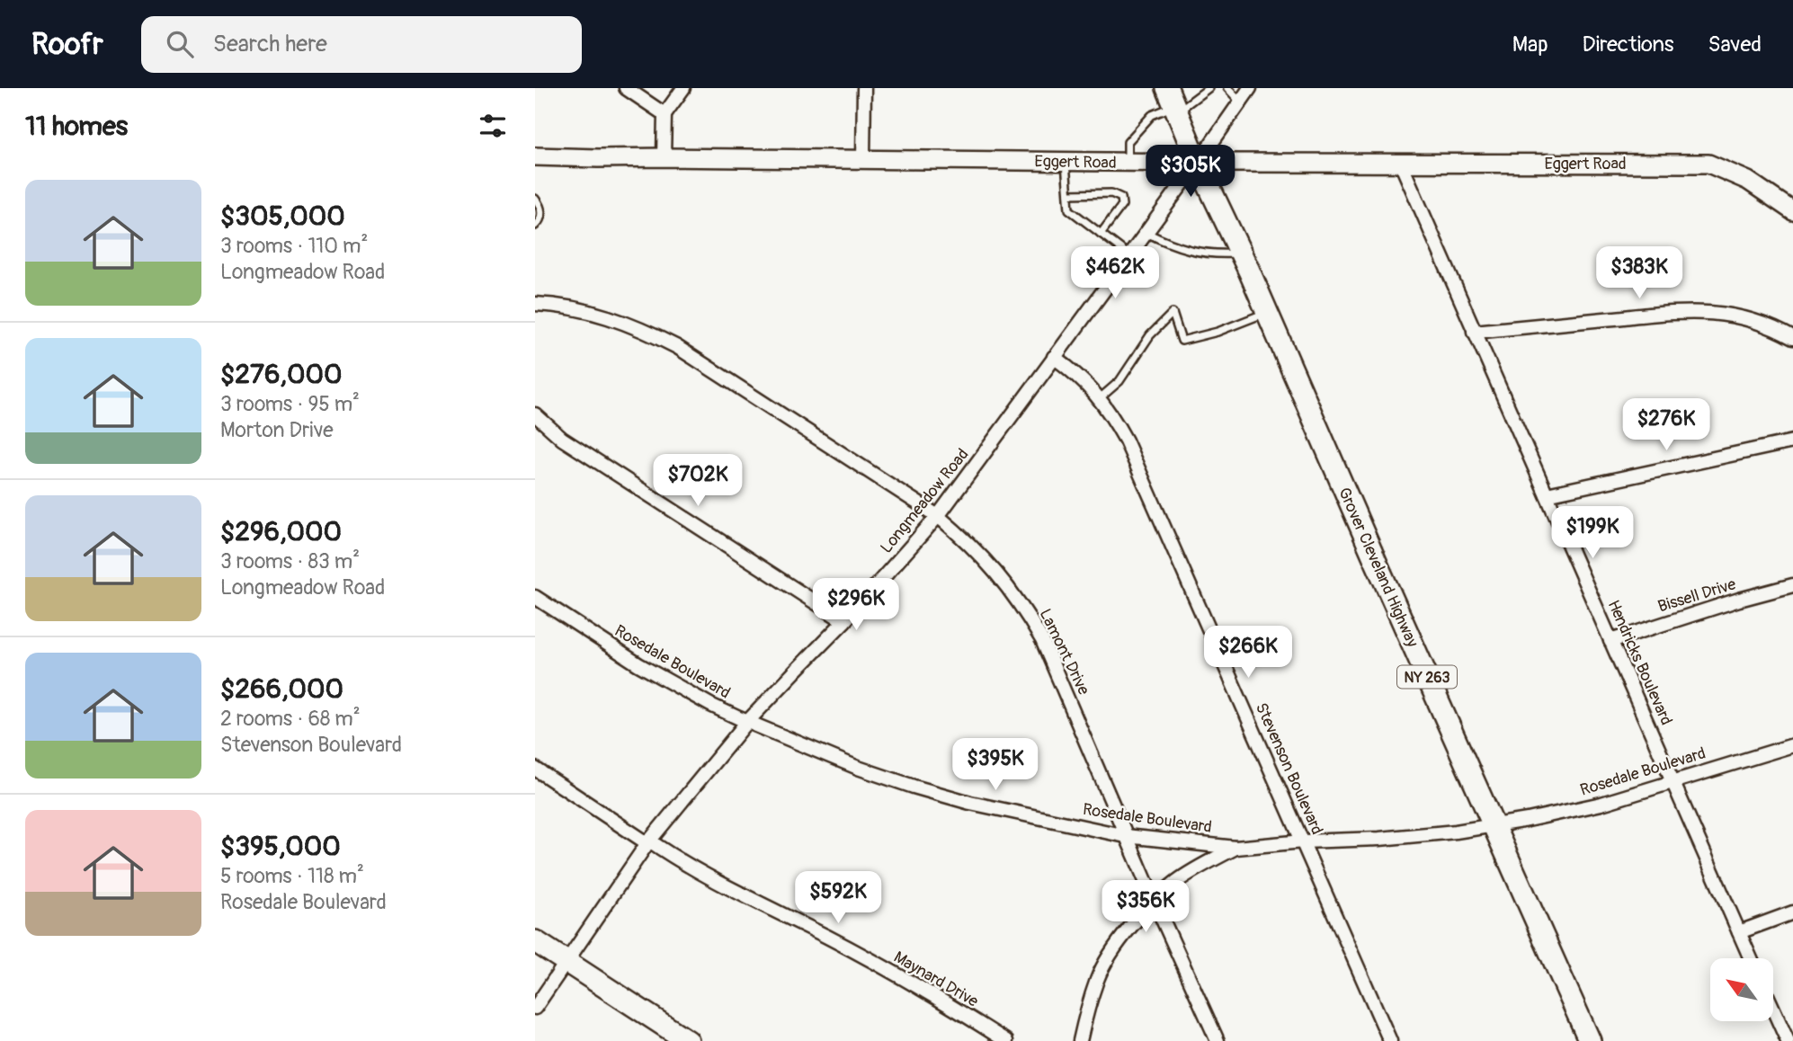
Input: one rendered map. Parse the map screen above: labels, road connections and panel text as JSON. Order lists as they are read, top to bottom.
{
  "streets": {
    "main road": ["Grover Cleveland Highway", "NY 263"],
    "street": [
      "Eggert Road",
      "Longmeadow Road",
      "Bissell Drive",
      "Lamont Drive",
      "Rosedale Boulevard",
      "Hendricks Boulevard",
      "Stevenson Boulevard",
      "Maynard Drive"
    ]
  },
  "crossings": [
    ["Eggert Road", "Longmeadow Road"],
    ["Eggert Road", "Grover Cleveland Highway"],
    ["Eggert Road", "Hendricks Boulevard"],
    ["Eggert Road", "NY 263"],
    ["Longmeadow Road", "Grover Cleveland Highway"],
    ["Longmeadow Road", "Lamont Drive"],
    ["Longmeadow Road", "Rosedale Boulevard"],
    ["Longmeadow Road", "NY 263"],
    ["Longmeadow Road", "Stevenson Boulevard"],
    ["Longmeadow Road", "Maynard Drive"],
    ["Grover Cleveland Highway", "Rosedale Boulevard"],
    ["Grover Cleveland Highway", "NY 263"],
    ["Bissell Drive", "Hendricks Boulevard"],
    ["Lamont Drive", "Rosedale Boulevard"],
    ["Rosedale Boulevard", "Hendricks Boulevard"],
    ["Rosedale Boulevard", "Stevenson Boulevard"]
  ],
  "north": "top left",
  "page": {
    "header": "Roofr",
    "search": "Search here",
    "nav": ["Map", "Directions", "Saved"],
    "heading": "11 homes",
    "price": [
      "$305K",
      "$462K",
      "$383K",
      "$276K",
      "$702K",
      "$199K",
      "$296K",
      "$266K",
      "$395K",
      "$592K",
      "$356K"
    ],
    "list": [
      {
        "name": "$305,000",
        "note": "3 rooms · 110 m² · Longmeadow Road"
      },
      {
        "name": "$276,000",
        "note": "3 rooms · 95 m² · Morton Drive"
      },
      {
        "name": "$296,000",
        "note": "3 rooms · 83 m² · Longmeadow Road"
      },
      {
        "name": "$266,000",
        "note": "2 rooms · 68 m² · Stevenson Boulevard"
      },
      {
        "name": "$395,000",
        "note": "5 rooms · 118 m² · Rosedale Boulevard"
      }
    ]
  }
}
